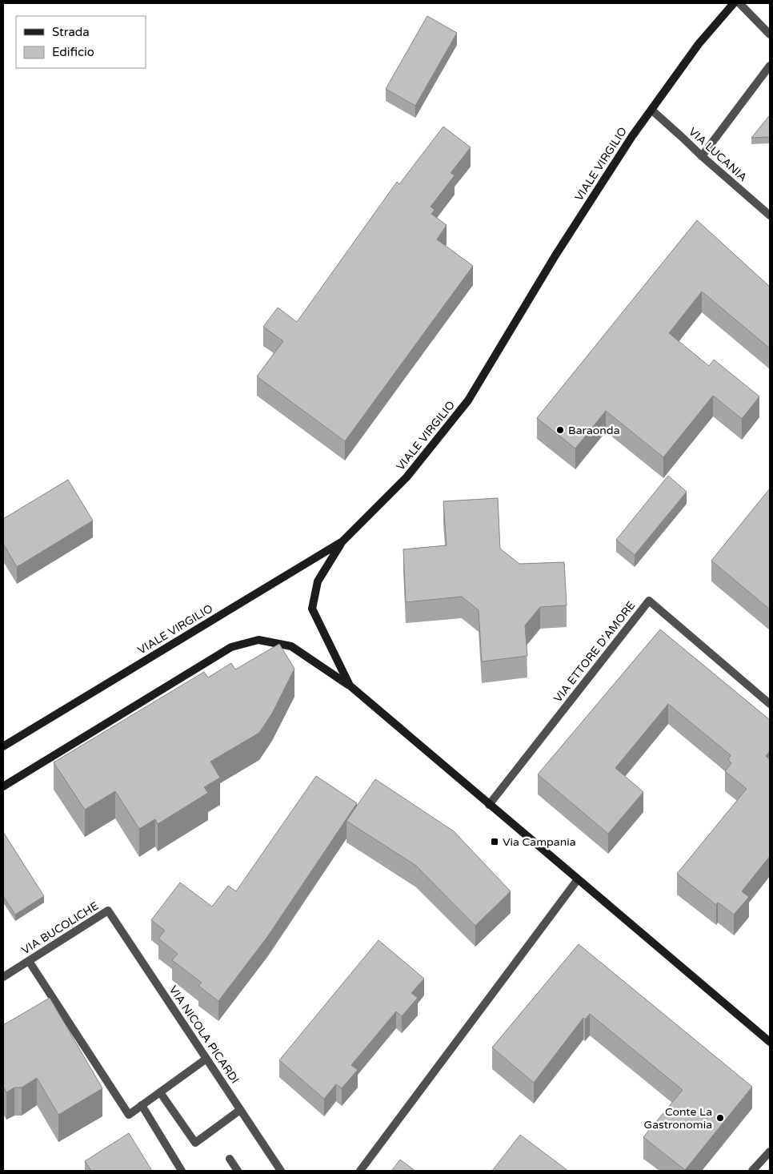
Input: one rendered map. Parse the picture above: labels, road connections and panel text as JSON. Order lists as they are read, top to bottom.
{
  "streets": {
    "main road": ["VIALE VIRGILIO"],
    "street": [
      "VIA LUCANIA",
      "VIA ETTORE D'AMORE",
      "VIA BUCOLICHE",
      "VIA NICOLA PICARDI"
    ]
  },
  "crossings": [
    ["VIA LUCANIA", "VIALE VIRGILIO"],
    ["VIA BUCOLICHE", "VIA NICOLA PICARDI"]
  ],
  "places": {
    "other": ["Baraonda", "Conte La Gastronomia"],
    "transit": ["Via Campania"]
  },
  "legend": ["Strada", "Edificio"]
}
